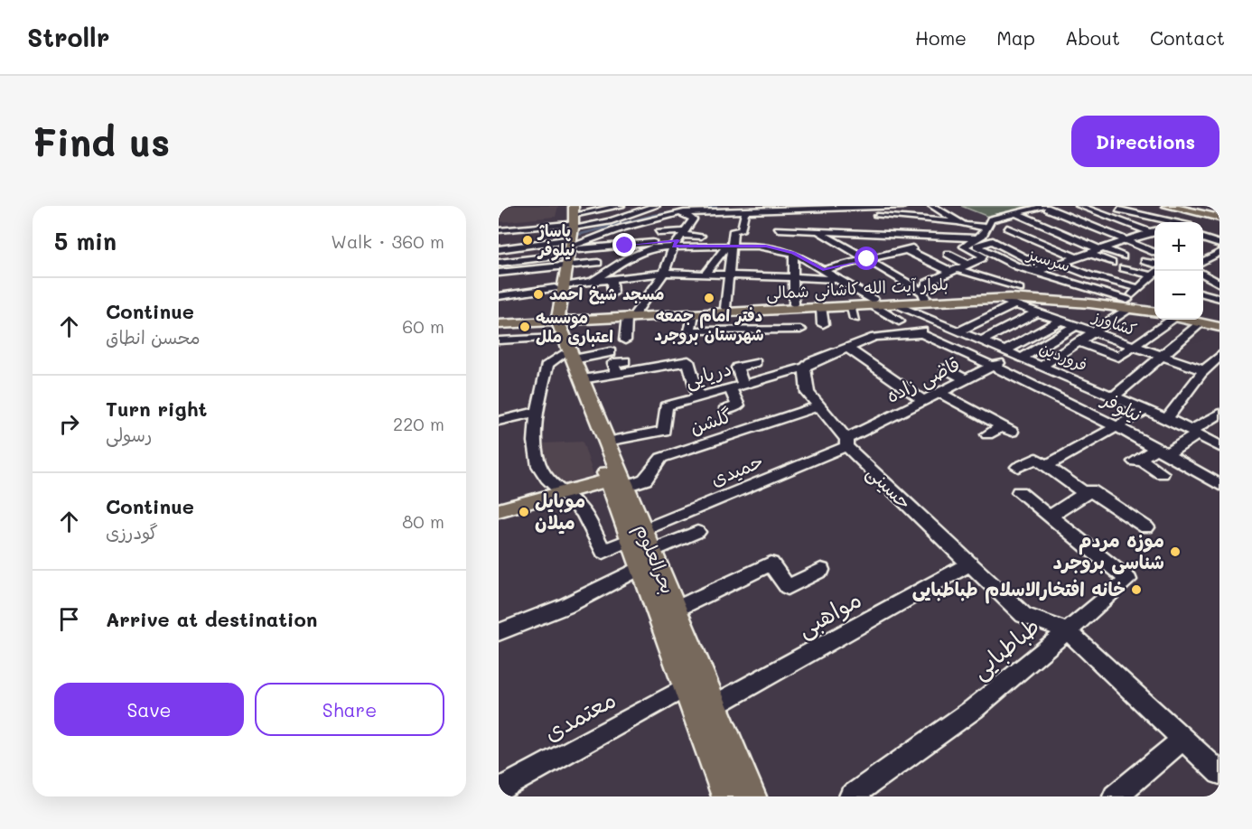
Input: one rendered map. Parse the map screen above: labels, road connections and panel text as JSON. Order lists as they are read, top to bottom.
{
  "streets": {
    "main road": ["بلوار آیت الله کاشانی شمالی", "بحرالعلوم"],
    "street": [
      "سرسبز",
      "کشاورز",
      "فروردین",
      "دریایی",
      "قاضی زاده",
      "نیلوفر",
      "گلشن",
      "حمیدی",
      "حسینی",
      "مواهبی",
      "طباطبایی",
      "معتمدی"
    ]
  },
  "crossings": [
    ["سرسبز", "بلوار آیت الله کاشانی شمالی"],
    ["بلوار آیت الله کاشانی شمالی", "کشاورز"],
    ["بلوار آیت الله کاشانی شمالی", "فروردین"],
    ["بلوار آیت الله کاشانی شمالی", "بحرالعلوم"],
    ["فروردین", "قاضی زاده"],
    ["دریایی", "نیلوفر"],
    ["دریایی", "حسینی"],
    ["دریایی", "بحرالعلوم"],
    ["قاضی زاده", "نیلوفر"],
    ["قاضی زاده", "حمیدی"],
    ["قاضی زاده", "حسینی"],
    ["گلشن", "حسینی"],
    ["حمیدی", "حسینی"],
    ["حمیدی", "بحرالعلوم"],
    ["حسینی", "مواهبی"],
    ["حسینی", "طباطبایی"],
    ["بحرالعلوم", "مواهبی"],
    ["بحرالعلوم", "معتمدی"]
  ],
  "places": [
    "پاساژ نیلوفر",
    "مسجد شیخ احمد",
    "دفتر امام جمعه شهرستان بروجرد",
    "موسسه اعتباری ملل",
    "موبایل میلان",
    "موزه مردم شناسی بروجرد",
    "خانه افتخارالاسلام طباطبایی"
  ],
  "page": {
    "header": "Strollr",
    "nav": [
      "Home",
      "Map",
      "About",
      "Contact"
    ],
    "buttons": [
      "Directions",
      ["Save", "Share"]
    ],
    "title": "Find us",
    "heading": ["5 min", "Walk · 360 m"],
    "map_buttons": ["+", "−"],
    "list": [
      ["Continue", "محسن انطاق", "60 m"],
      ["Turn right", "رسولی", "220 m"],
      ["Continue", "گودرزی", "80 m"],
      "Arrive at destination"
    ]
  }
}
